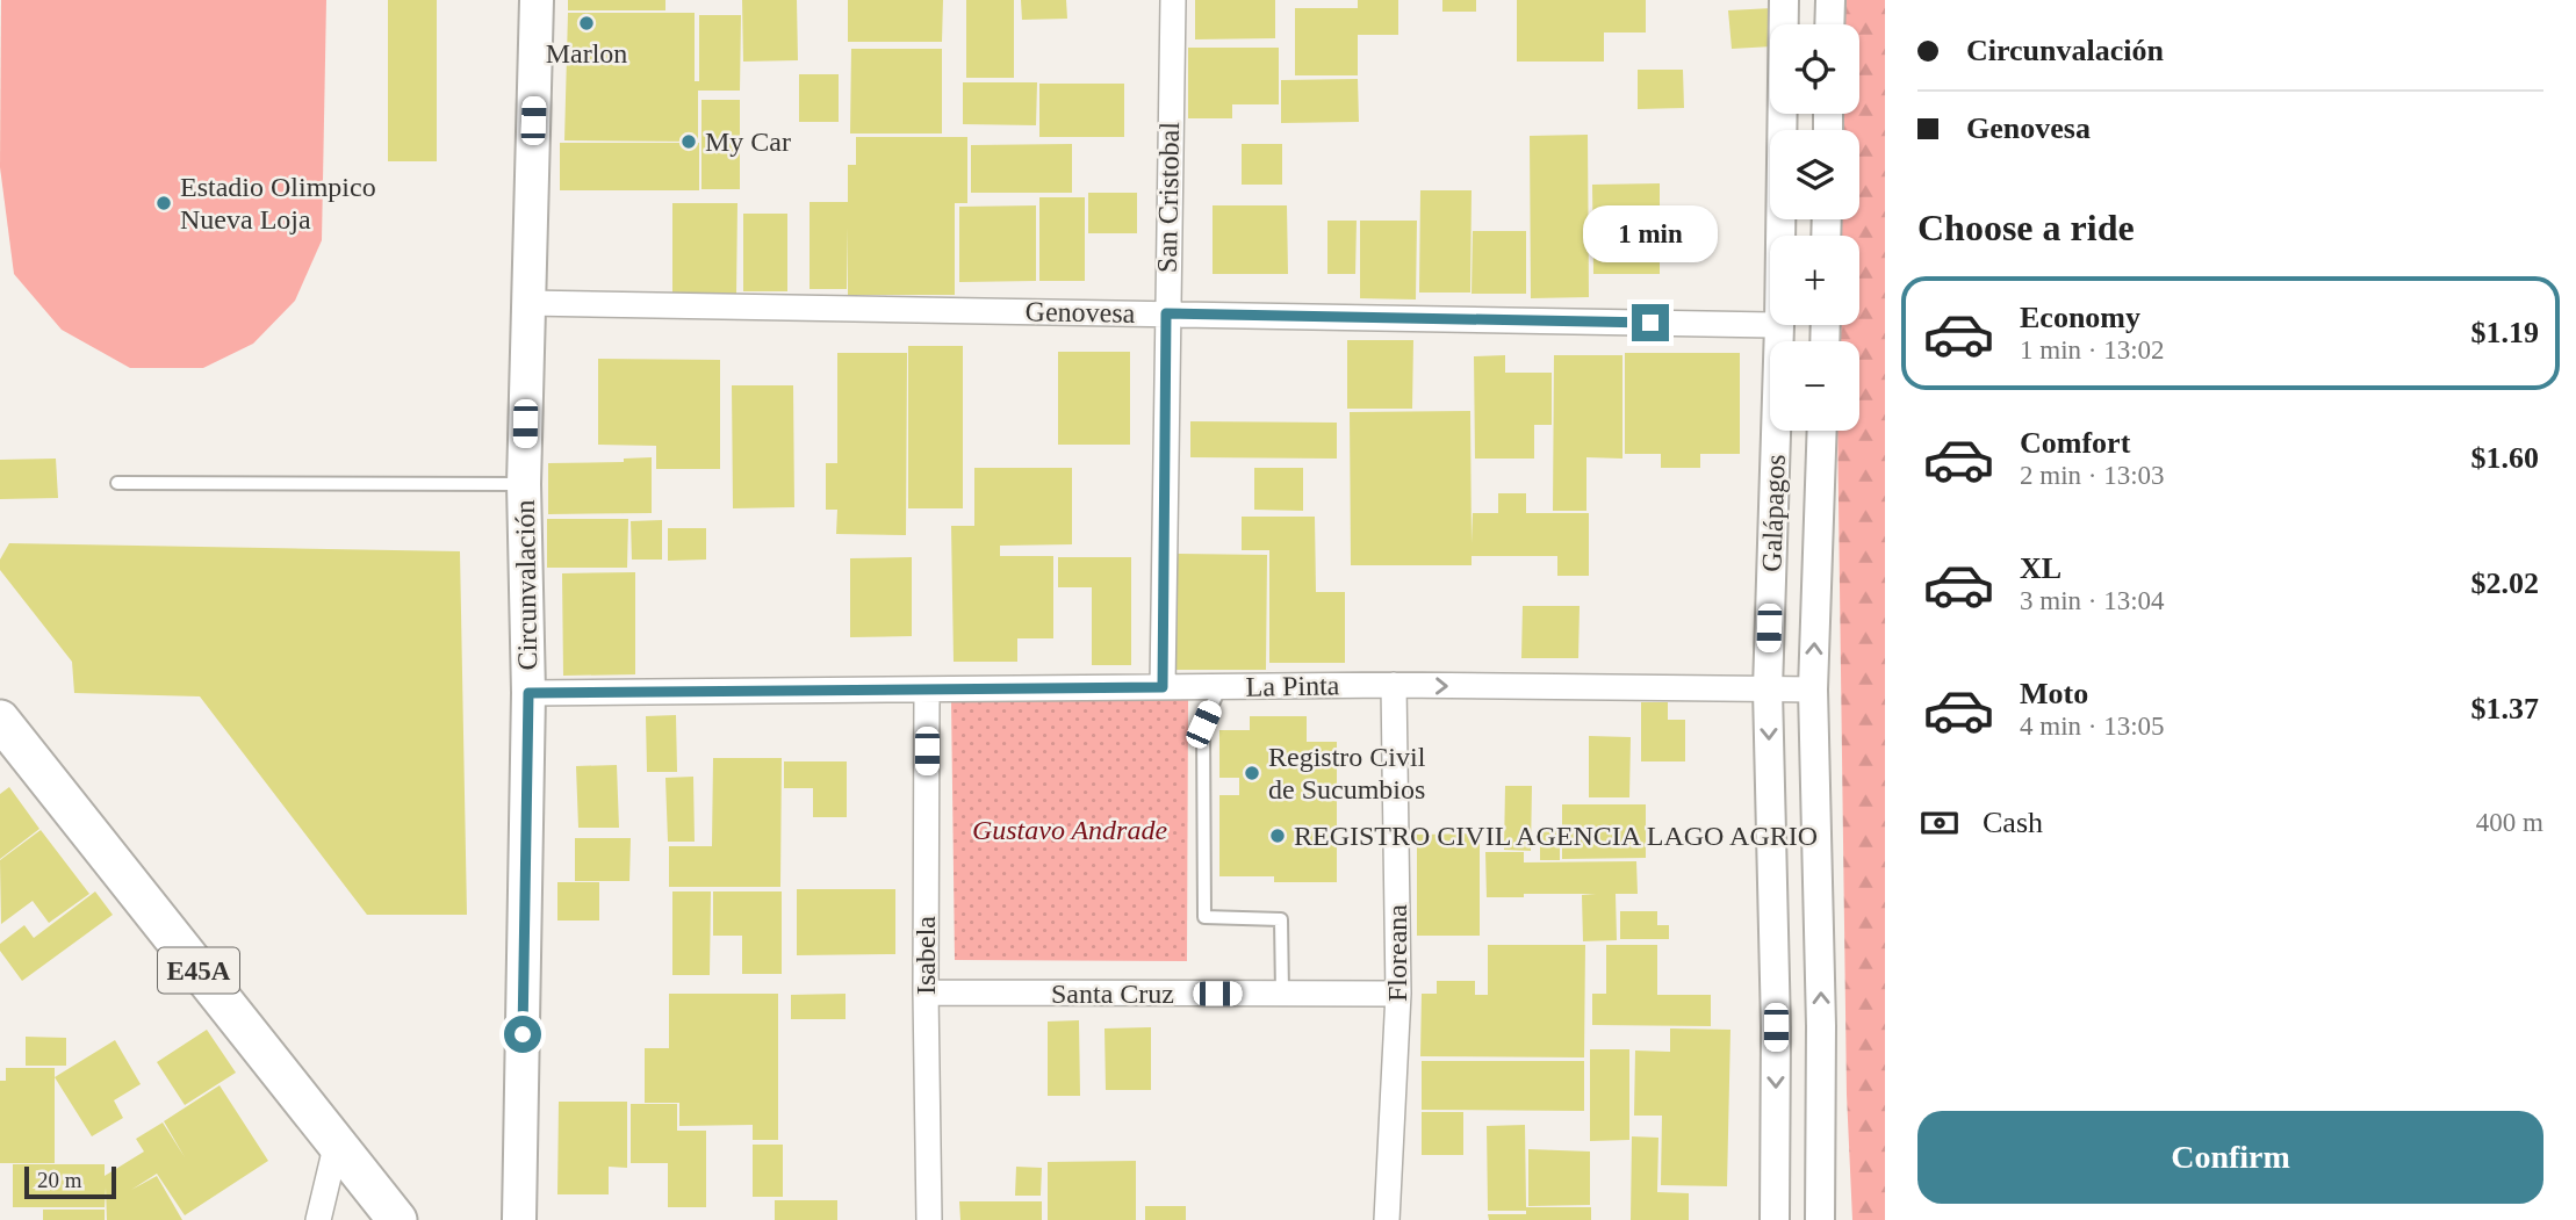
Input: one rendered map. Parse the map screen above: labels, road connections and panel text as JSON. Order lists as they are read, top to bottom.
{
  "streets": {
    "highway": ["E45A"],
    "main road": ["Circunvalación"],
    "street": [
      "San Cristobal",
      "Genovesa",
      "Galápagos",
      "La Pinta",
      "Floreana",
      "Isabela",
      "Santa Cruz"
    ]
  },
  "crossings": [
    ["San Cristobal", "Genovesa"],
    ["San Cristobal", "La Pinta"],
    ["Genovesa", "Circunvalación"],
    ["Galápagos", "La Pinta"],
    ["Circunvalación", "La Pinta"],
    ["La Pinta", "Floreana"],
    ["La Pinta", "Isabela"],
    ["Floreana", "Santa Cruz"],
    ["Isabela", "Santa Cruz"]
  ],
  "parks": ["Gustavo Andrade"],
  "places": [
    "Marlon",
    "My Car",
    "Estadio Olimpico Nueva Loja",
    "Registro Civil de Sucumbios",
    "REGISTRO CIVIL AGENCIA LAGO AGRIO"
  ],
  "scale_bar": "20 m",
  "page": {
    "banner": ["Circunvalación", "Genovesa"],
    "map_buttons": ["+", "−"],
    "heading": "Choose a ride",
    "bubble": "1 min",
    "list": [
      {
        "name": "Economy",
        "note": "1 min · 13:02",
        "value": "$1.19"
      },
      {
        "name": "Comfort",
        "note": "2 min · 13:03",
        "value": "$1.60"
      },
      {
        "name": "XL",
        "note": "3 min · 13:04",
        "value": "$2.02"
      },
      {
        "name": "Moto",
        "note": "4 min · 13:05",
        "value": "$1.37"
      }
    ],
    "pay": ["Cash", "400 m"],
    "buttons": "Confirm",
    "scale": "20 m"
  }
}
